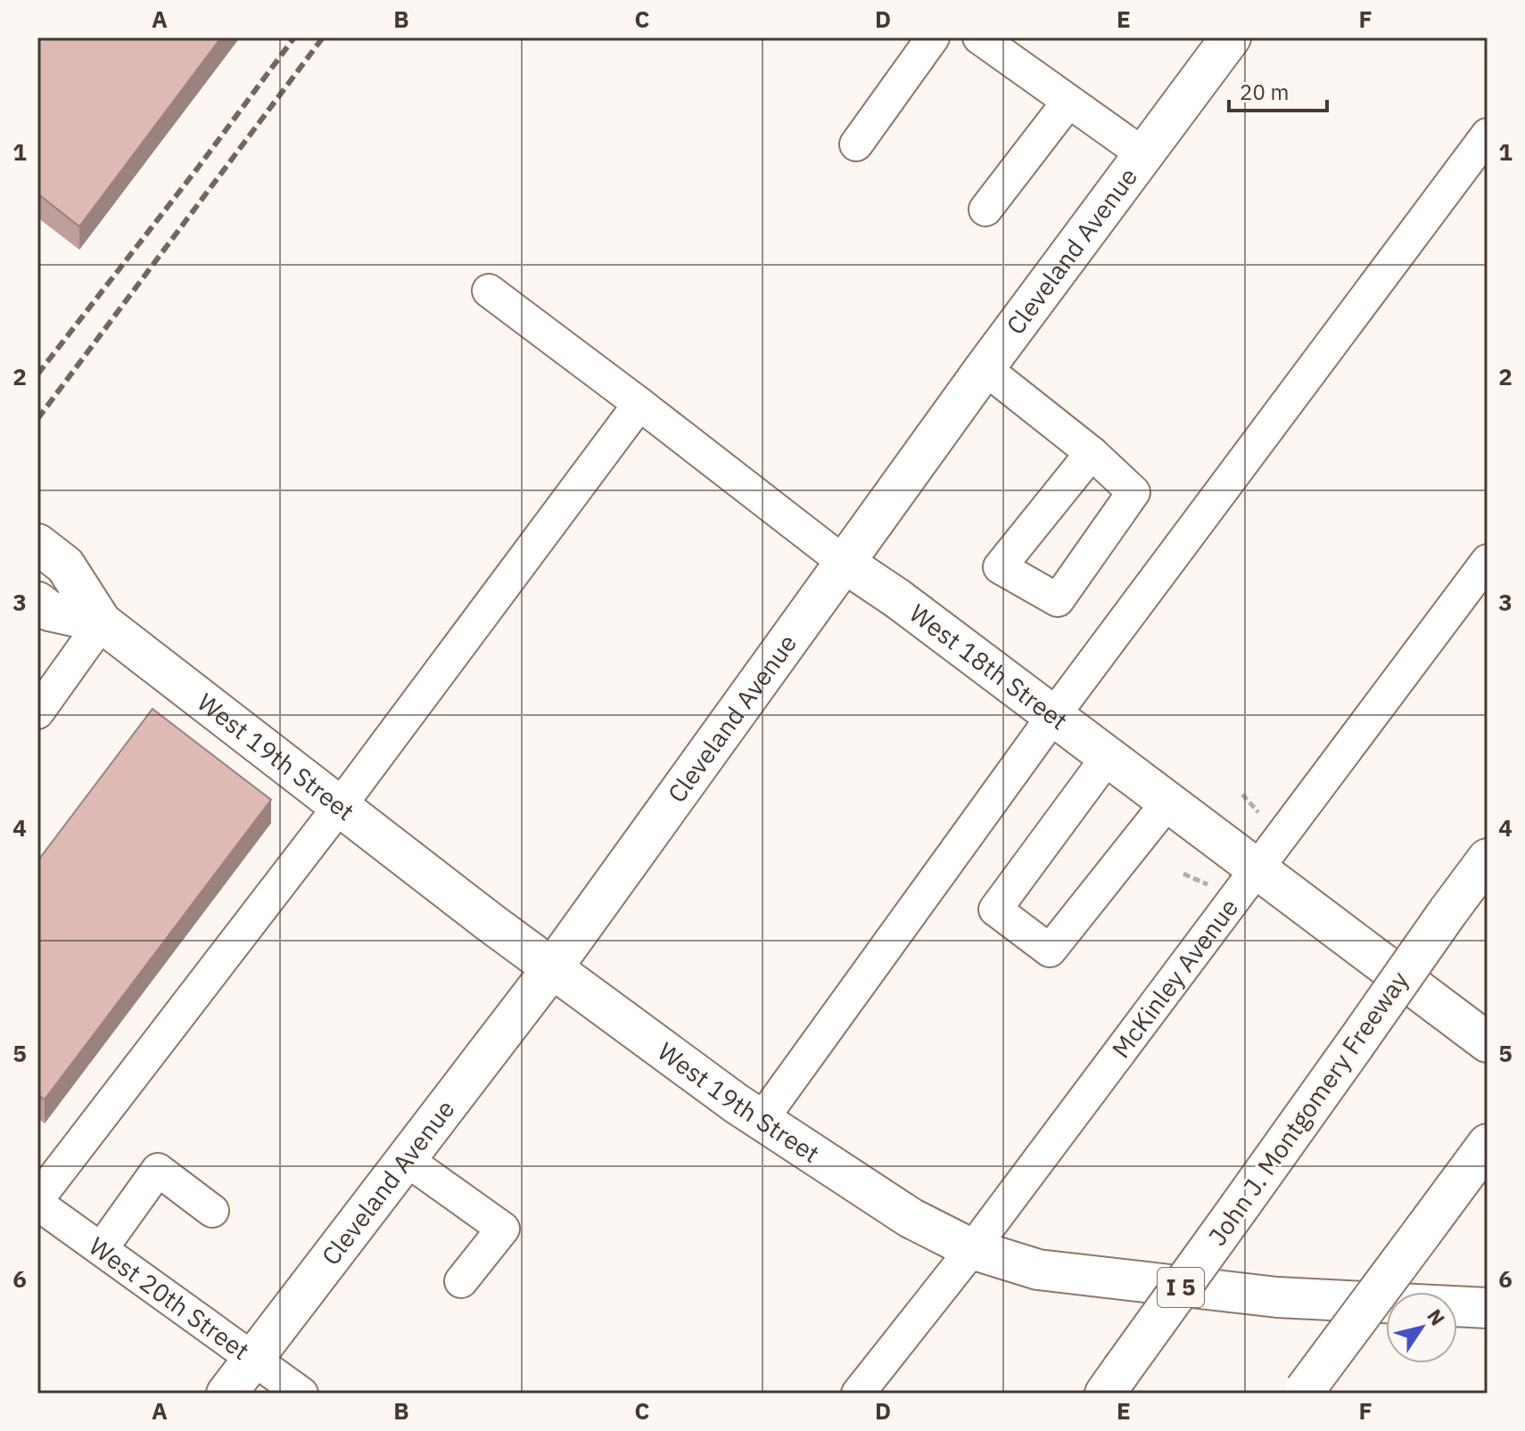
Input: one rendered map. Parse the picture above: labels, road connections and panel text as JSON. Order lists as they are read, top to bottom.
{
  "streets": {
    "main road": [
      "Cleveland Avenue",
      "West 18th Street",
      "West 19th Street",
      "John J. Montgomery Freeway",
      "I 5"
    ],
    "street": ["McKinley Avenue", "West 20th Street"]
  },
  "crossings": [
    ["Cleveland Avenue", "West 18th Street"],
    ["Cleveland Avenue", "West 19th Street"],
    ["Cleveland Avenue", "West 20th Street"],
    ["West 18th Street", "McKinley Avenue"],
    ["West 19th Street", "McKinley Avenue"]
  ],
  "scale_bar": "20 m",
  "north": "top right",
  "grid": {
    "columns": [
      "A",
      "B",
      "C",
      "D",
      "E",
      "F"
    ],
    "rows": [
      "1",
      "2",
      "3",
      "4",
      "5",
      "6"
    ]
  }
}
